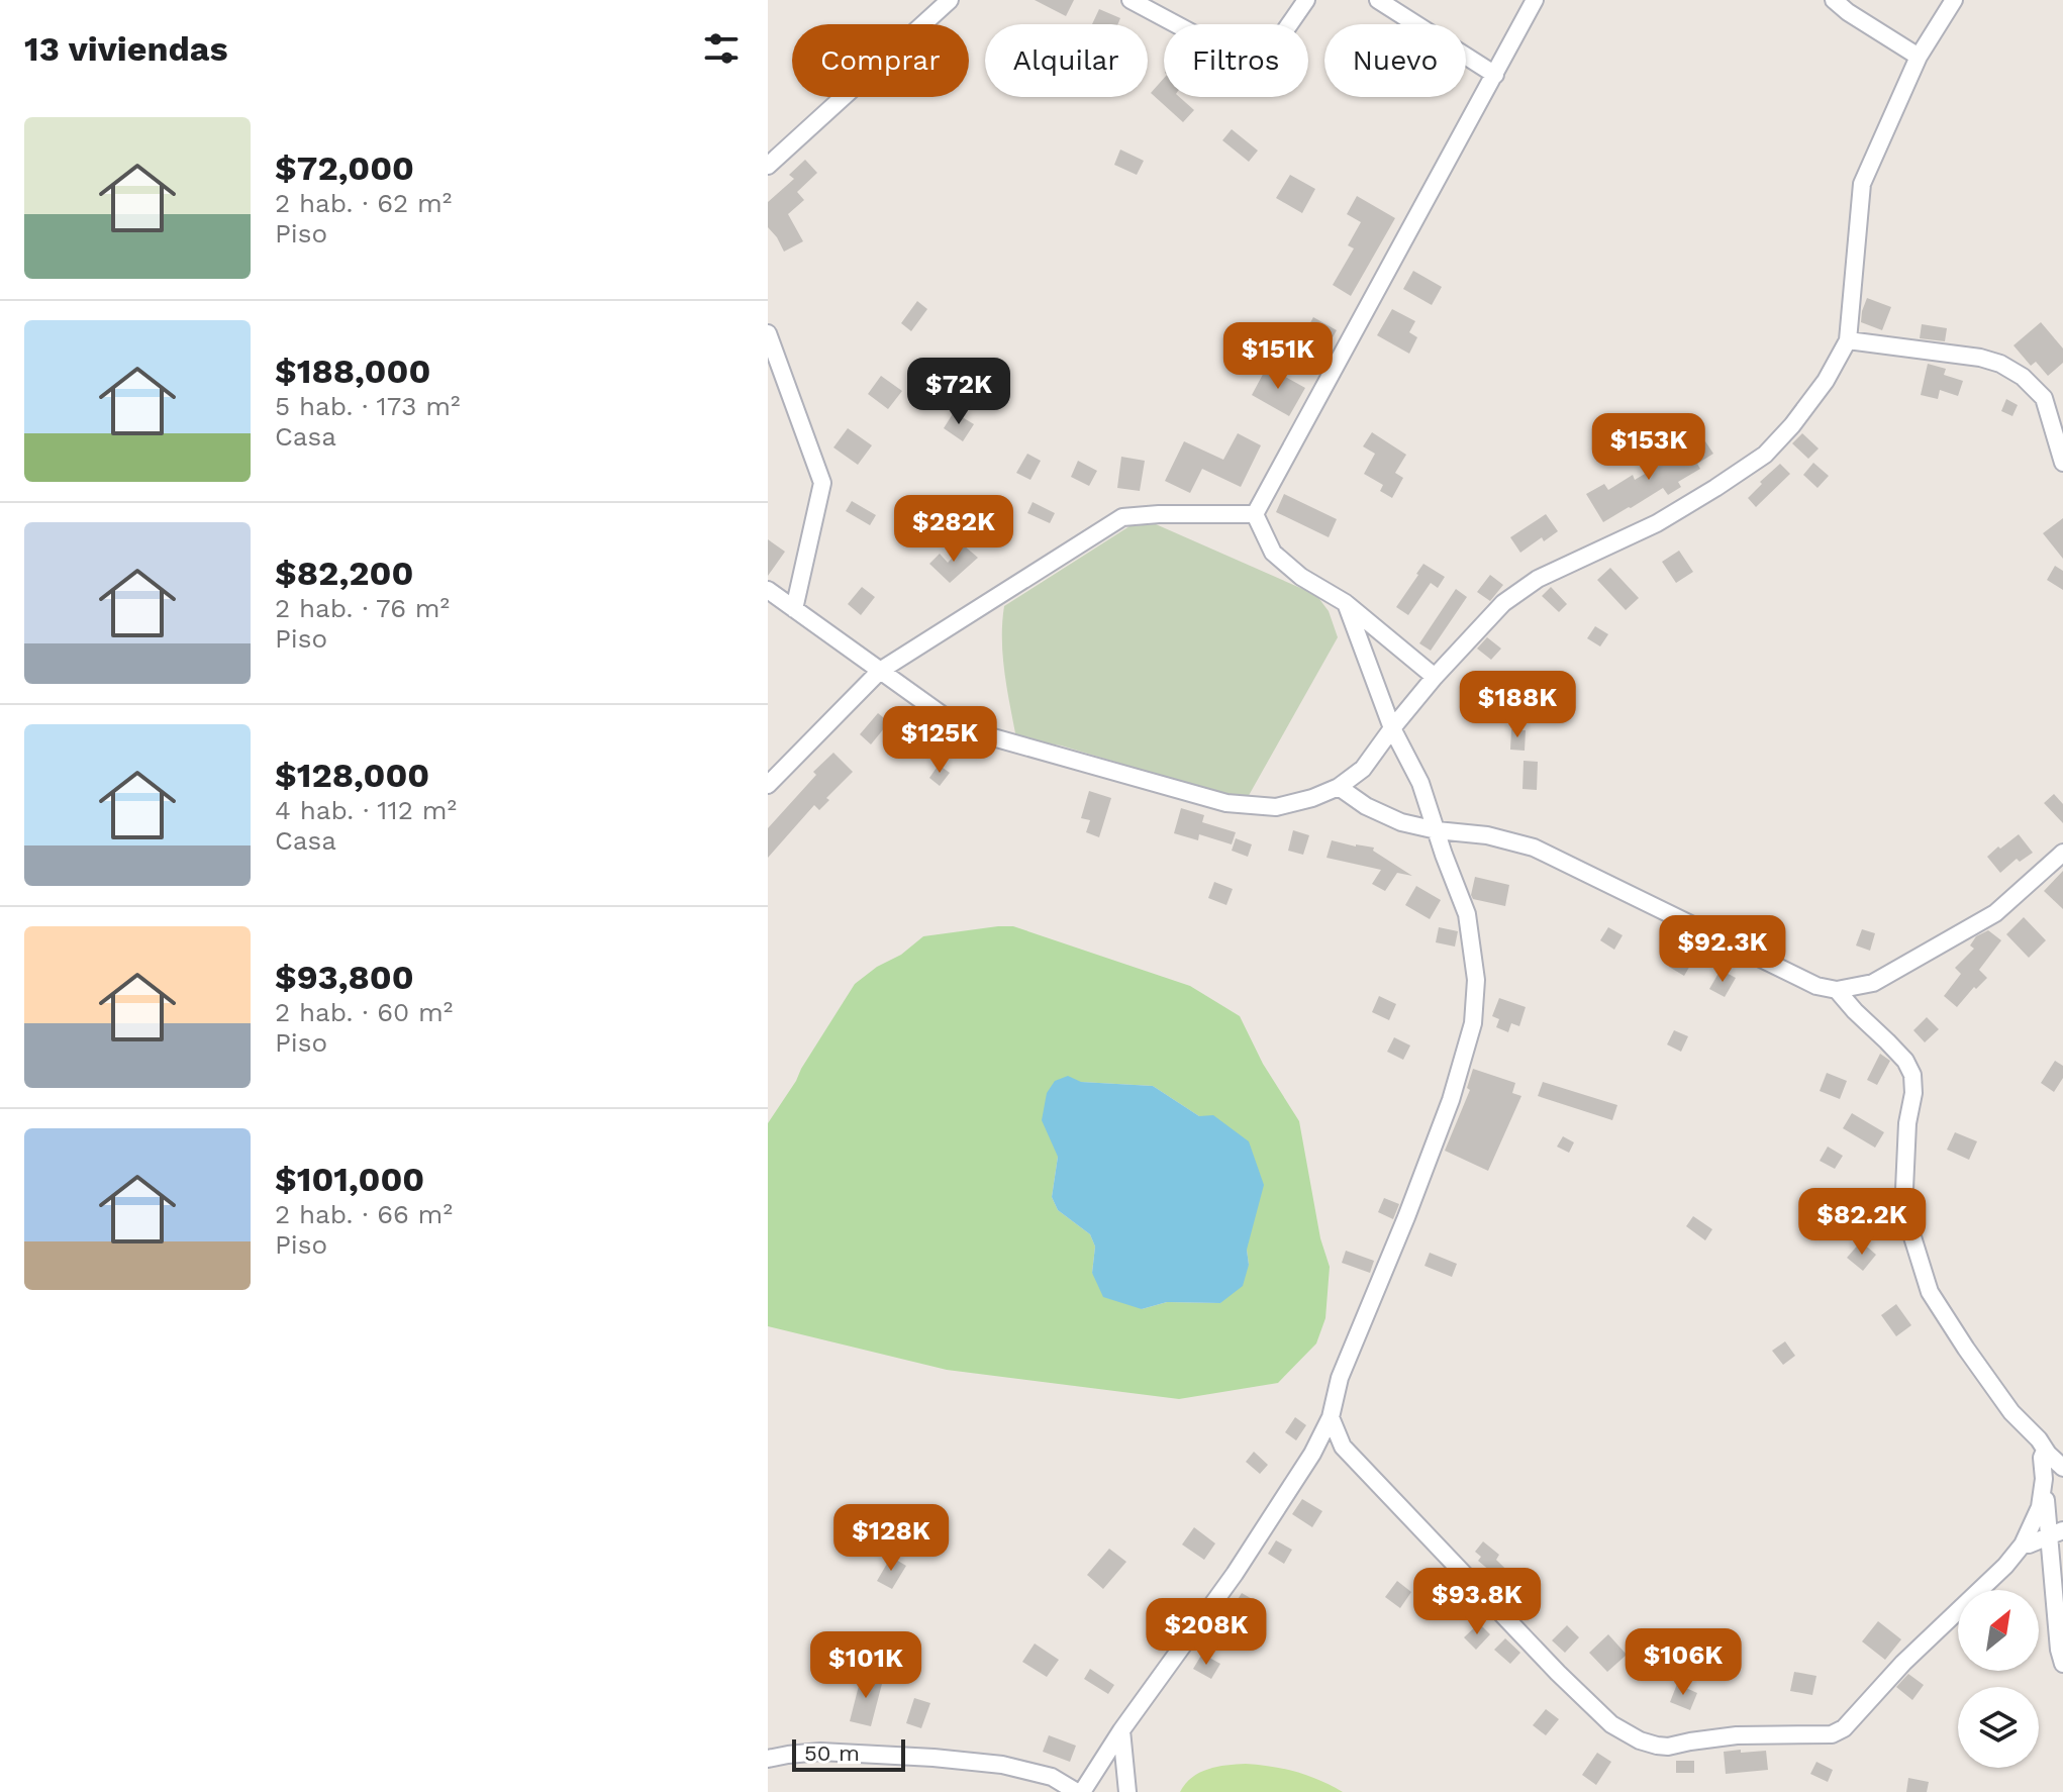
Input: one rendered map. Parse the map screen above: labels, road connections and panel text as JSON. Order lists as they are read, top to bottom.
{
  "scale_bar": "50 m",
  "north": "top right",
  "page": {
    "heading": "13 viviendas",
    "chip": [
      "Comprar",
      "Alquilar",
      "Filtros",
      "Nuevo"
    ],
    "list": [
      {
        "name": "$72,000",
        "note": "2 hab. · 62 m² · Piso"
      },
      {
        "name": "$188,000",
        "note": "5 hab. · 173 m² · Casa"
      },
      {
        "name": "$82,200",
        "note": "2 hab. · 76 m² · Piso"
      },
      {
        "name": "$128,000",
        "note": "4 hab. · 112 m² · Casa"
      },
      {
        "name": "$93,800",
        "note": "2 hab. · 60 m² · Piso"
      },
      {
        "name": "$101,000",
        "note": "2 hab. · 66 m² · Piso"
      }
    ],
    "price": [
      "$151K",
      "$72K",
      "$153K",
      "$282K",
      "$188K",
      "$125K",
      "$92.3K",
      "$82.2K",
      "$128K",
      "$93.8K",
      "$208K",
      "$106K",
      "$101K"
    ],
    "scale": "50 m"
  }
}
